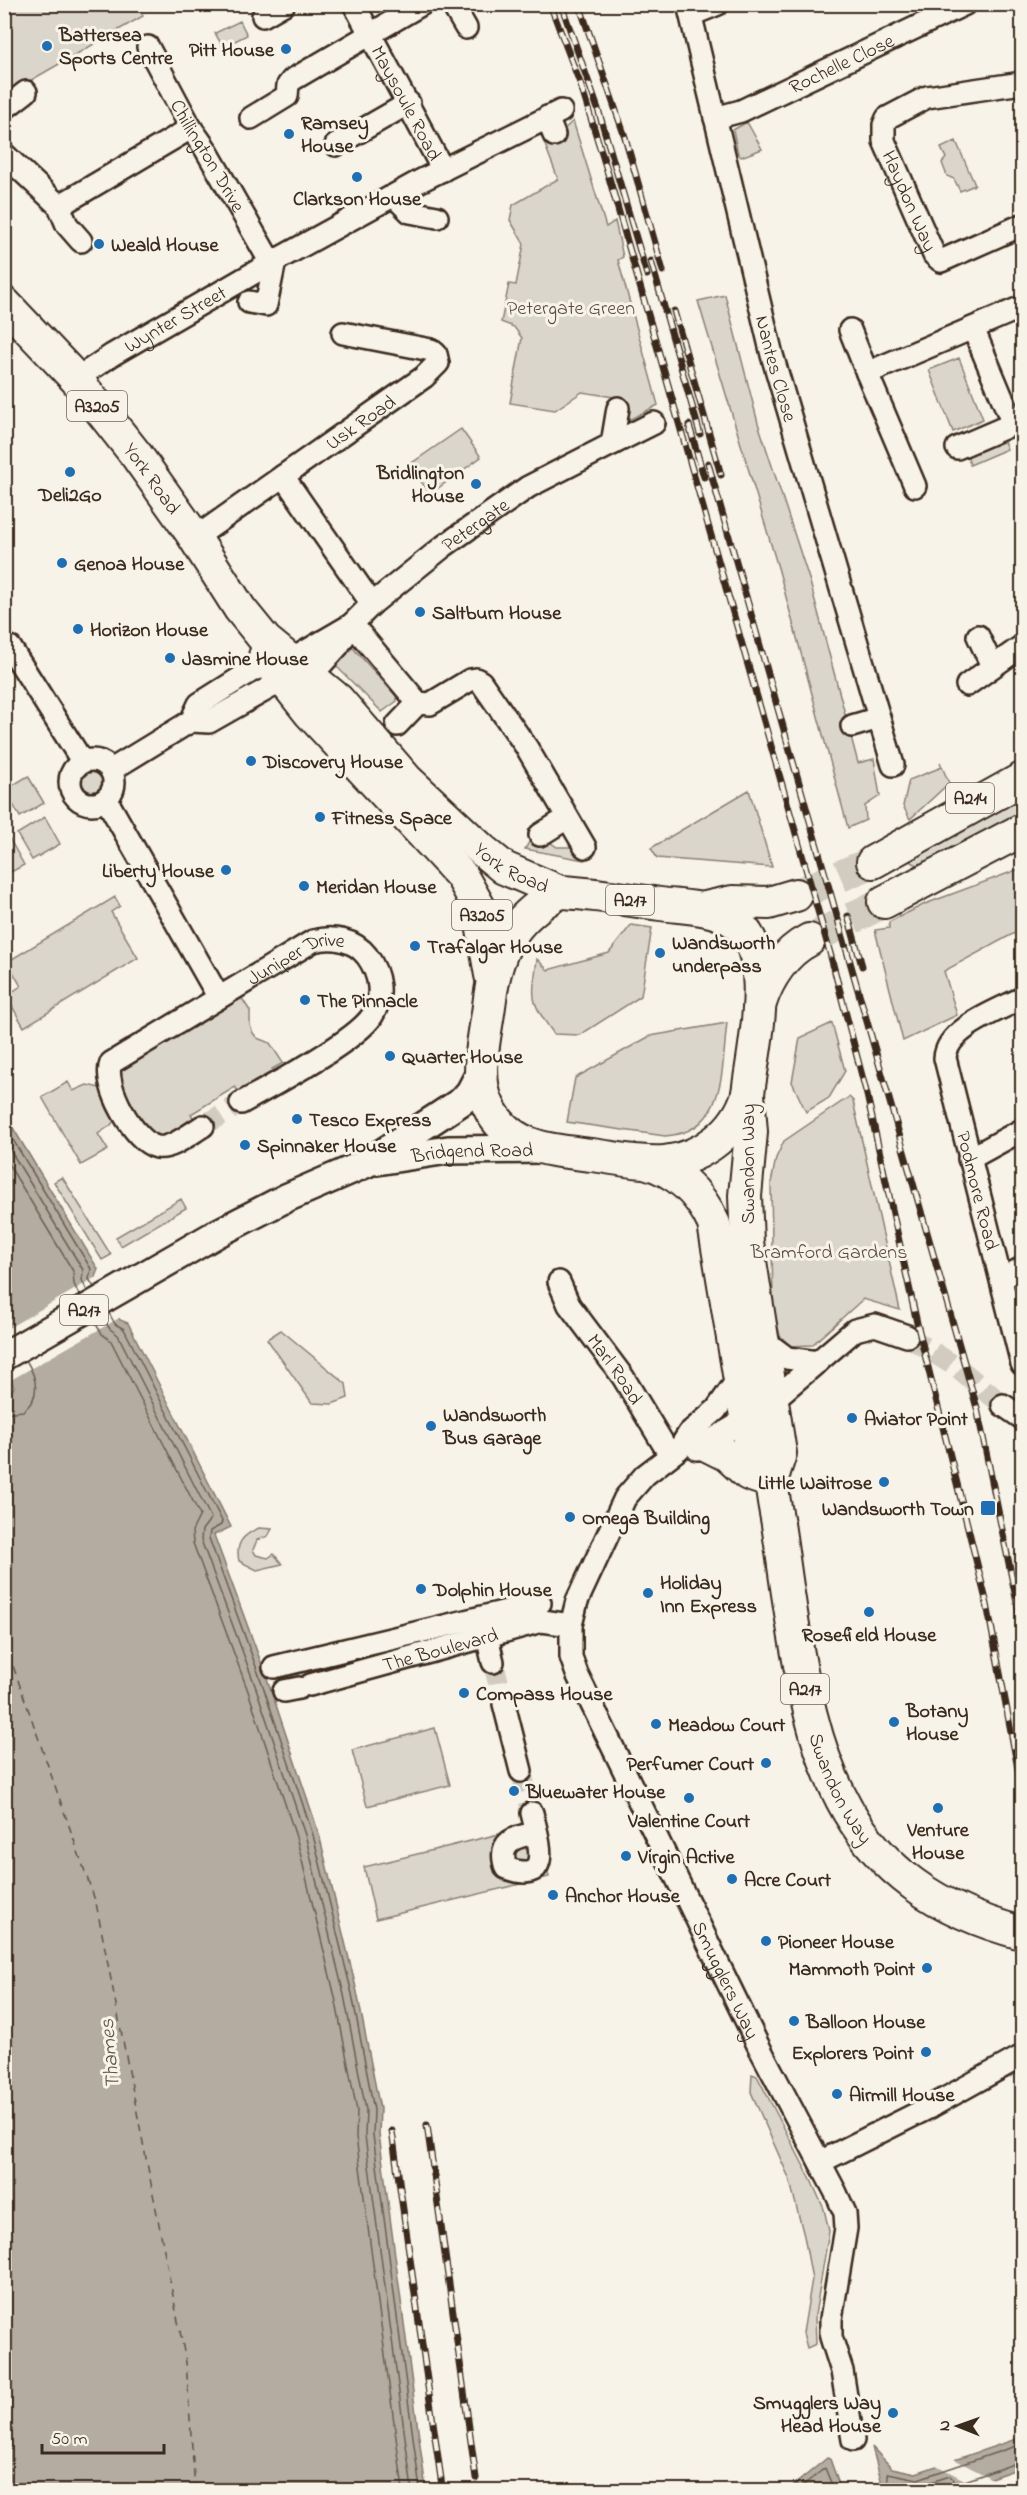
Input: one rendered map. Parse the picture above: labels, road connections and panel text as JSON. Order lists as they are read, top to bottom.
{
  "streets": {
    "highway": [
      "A3205",
      "York Road",
      "A214",
      "A217",
      "Swandon Way"
    ],
    "main road": ["Bridgend Road"],
    "street": [
      "Rochelle Close",
      "Maysoule Road",
      "Chillington Drive",
      "Haydon Way",
      "Wynter Street",
      "Nantes Close",
      "Usk Road",
      "Petergate",
      "Juniper Drive",
      "Podmore Road",
      "Marl Road",
      "The Boulevard",
      "Smugglers Way"
    ]
  },
  "crossings": [
    ["Rochelle Close", "Nantes Close"],
    ["Maysoule Road", "Wynter Street"],
    ["Chillington Drive", "Wynter Street"],
    ["Wynter Street", "York Road"],
    ["Usk Road", "York Road"],
    ["York Road", "Petergate"],
    ["York Road", "A217"],
    ["A217", "Bridgend Road"],
    ["A217", "Swandon Way"],
    ["Swandon Way", "Smugglers Way"],
    ["Marl Road", "Smugglers Way"],
    ["The Boulevard", "Smugglers Way"]
  ],
  "water": ["Thames"],
  "parks": ["Petergate Green", "Bramford Gardens"],
  "places": {
    "other": [
      "Battersea Sports Centre",
      "Pitt House",
      "Ramsey House",
      "Clarkson House",
      "Weald House",
      "Deli2Go",
      "Bridlington House",
      "Genoa House",
      "Saltburn House",
      "Horizon House",
      "Jasmine House",
      "Discovery House",
      "Fitness Space",
      "Liberty House",
      "Meridan House",
      "Trafalgar House",
      "Wandsworth underpass",
      "The Pinnacle",
      "Quarter House",
      "Tesco Express",
      "Spinnaker House",
      "Aviator Point",
      "Wandsworth Bus Garage",
      "Little Waitrose",
      "Omega Building",
      "Dolphin House",
      "Holiday Inn Express",
      "Rosefield House",
      "Compass House",
      "Botany House",
      "Meadow Court",
      "Perfumer Court",
      "Bluewater House",
      "Valentine Court",
      "Venture House",
      "Virgin Active",
      "Acre Court",
      "Anchor House",
      "Pioneer House",
      "Mammoth Point",
      "Balloon House",
      "Explorers Point",
      "Airmill House",
      "Smugglers Way Head House"
    ],
    "transit": ["Wandsworth Town"]
  },
  "scale_bar": "50 m",
  "north": "left"
}
